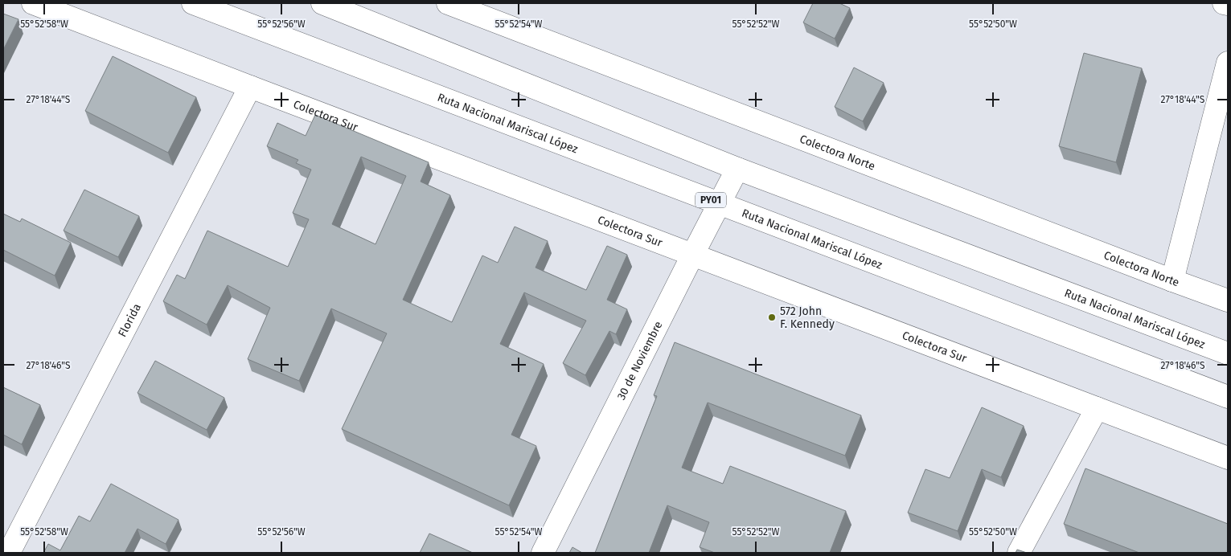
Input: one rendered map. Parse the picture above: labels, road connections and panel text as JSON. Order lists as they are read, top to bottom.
{
  "streets": {
    "main road": [
      "Colectora Sur",
      "Ruta Nacional Mariscal López",
      "Colectora Norte",
      "PY01",
      "Florida",
      "30 de Noviembre"
    ]
  },
  "crossings": [
    ["Colectora Sur", "Florida"],
    ["Colectora Sur", "30 de Noviembre"],
    ["Ruta Nacional Mariscal López", "30 de Noviembre"]
  ],
  "places": ["572 John F. Kennedy"],
  "coordinates": [
    "55°52'58\"W",
    "55°52'56\"W",
    "55°52'54\"W",
    "55°52'52\"W",
    "55°52'50\"W",
    "27°18'44\"S",
    "27°18'46\"S"
  ]
}
